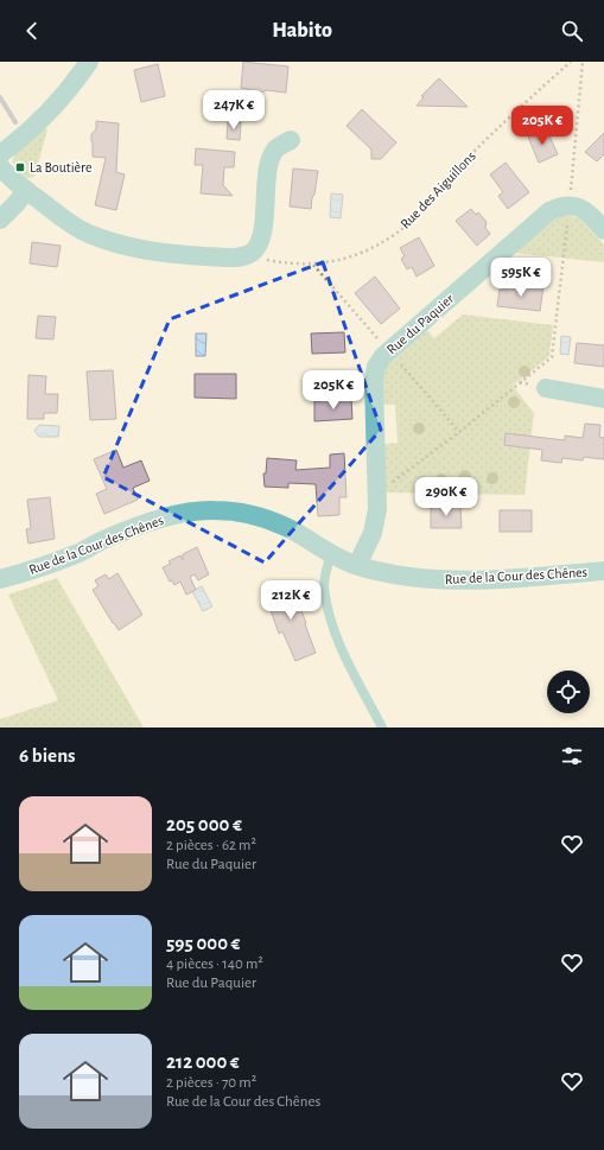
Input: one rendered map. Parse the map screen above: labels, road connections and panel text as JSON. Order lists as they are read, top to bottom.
{
  "streets": {
    "street": ["Rue du Paquier", "Rue de la Cour des Chênes"],
    "path": ["Rue des Aiguillons"]
  },
  "crossings": [
    ["Rue du Paquier", "Rue de la Cour des Chênes"]
  ],
  "places": {
    "transit": ["La Boutière"]
  },
  "page": {
    "header": "Habito",
    "price": [
      "247K €",
      "205K €",
      "595K €",
      "205K €",
      "290K €",
      "212K €"
    ],
    "heading": "6 biens",
    "list": [
      {
        "name": "205 000 €",
        "note": "2 pièces · 62 m² · Rue du Paquier"
      },
      {
        "name": "595 000 €",
        "note": "4 pièces · 140 m² · Rue du Paquier"
      },
      {
        "name": "212 000 €",
        "note": "2 pièces · 70 m² · Rue de la Cour des Chênes"
      }
    ]
  }
}
